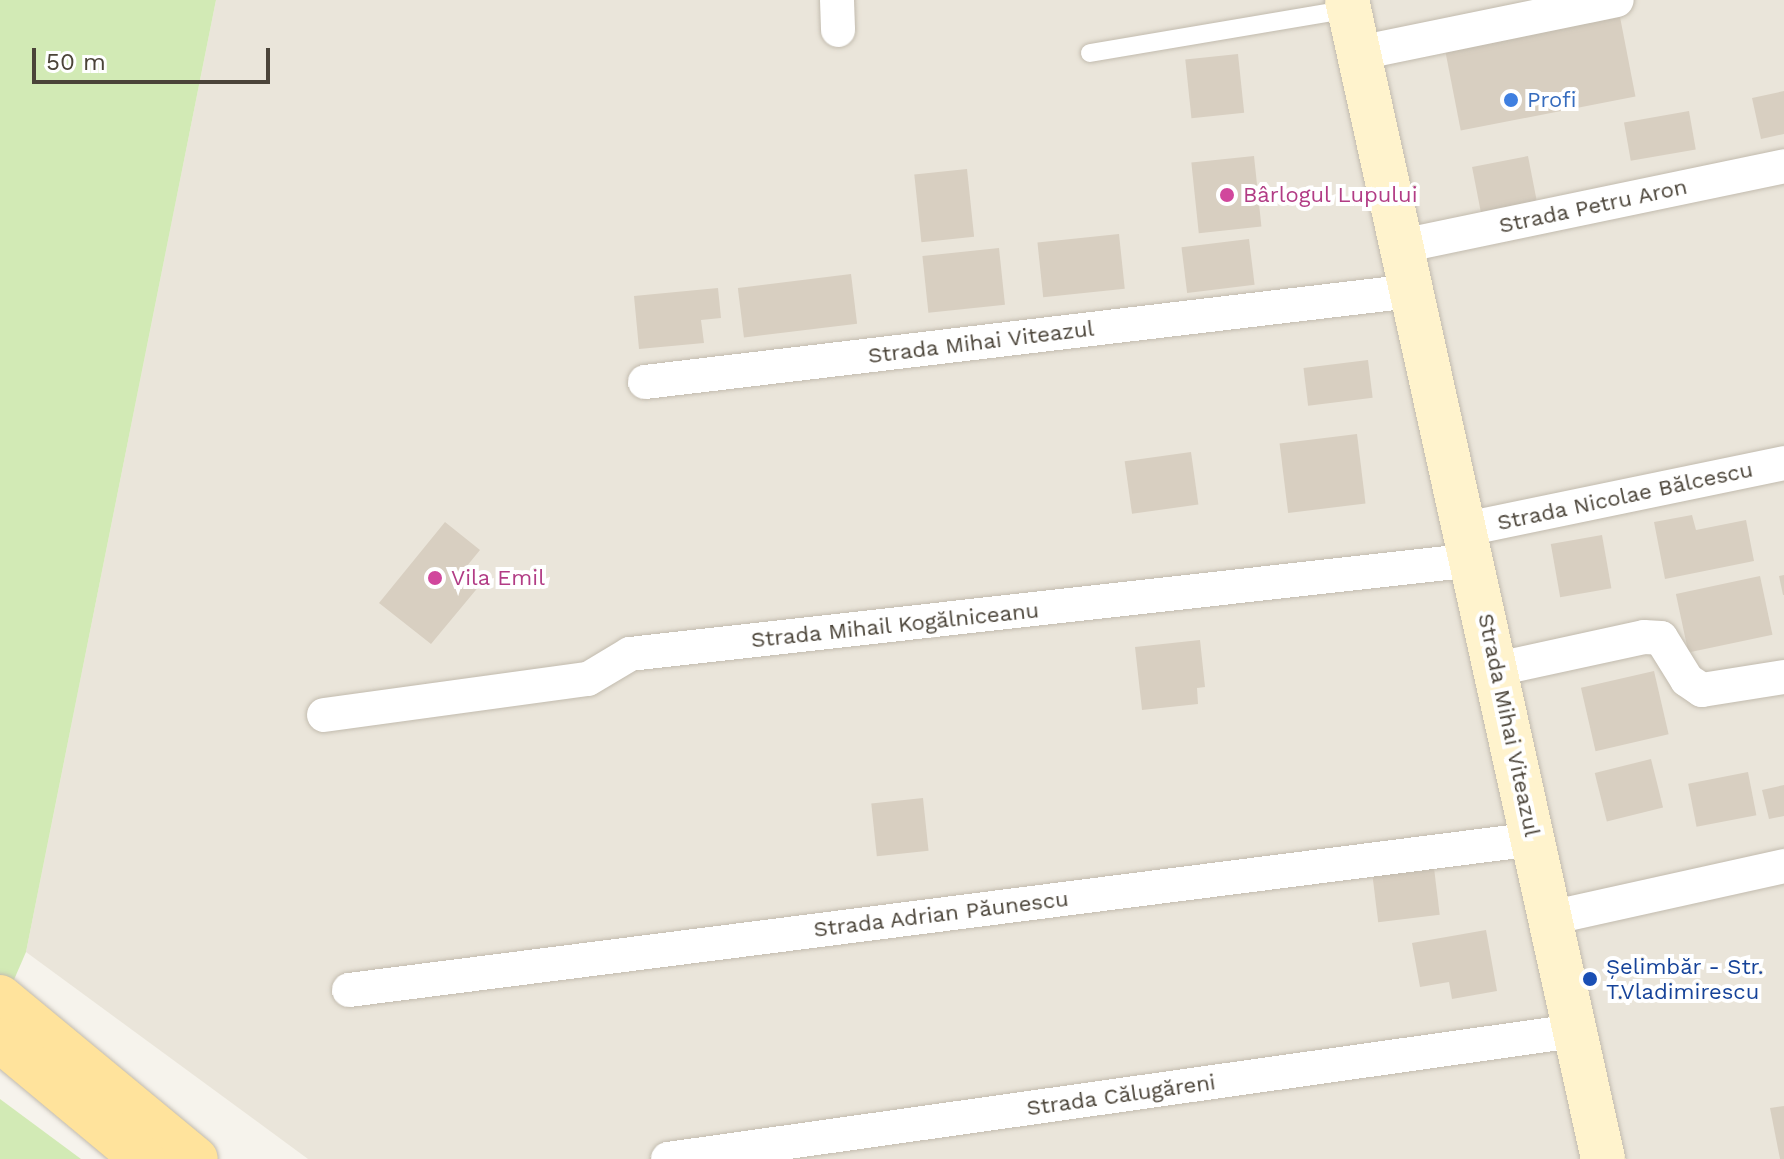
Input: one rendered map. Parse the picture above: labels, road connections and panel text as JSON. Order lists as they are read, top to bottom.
{
  "streets": {
    "main road": ["Strada Mihai Viteazul"],
    "street": [
      "Strada Petru Aron",
      "Strada Nicolae Bălcescu",
      "Strada Mihail Kogălniceanu",
      "Strada Adrian Păunescu",
      "Strada Călugăreni"
    ]
  },
  "crossings": [
    ["Strada Petru Aron", "Strada Mihai Viteazul"],
    ["Strada Mihai Viteazul", "Strada Nicolae Bălcescu"],
    ["Strada Mihai Viteazul", "Strada Mihail Kogălniceanu"],
    ["Strada Mihai Viteazul", "Strada Adrian Păunescu"],
    ["Strada Mihai Viteazul", "Strada Călugăreni"],
    ["Strada Nicolae Bălcescu", "Strada Mihail Kogălniceanu"]
  ],
  "places": [
    "Profi",
    "Bârlogul Lupului",
    "Vila Emil",
    "Șelimbăr - Str. T.Vladimirescu"
  ],
  "scale_bar": "50 m"
}
